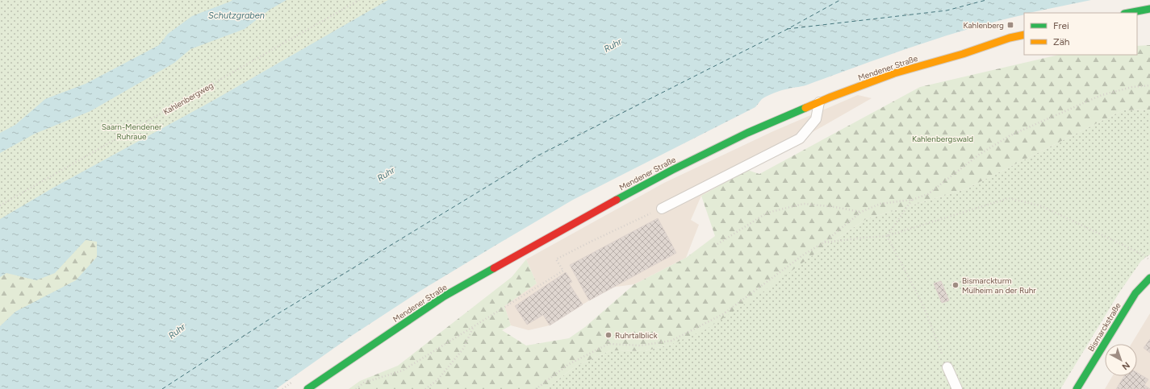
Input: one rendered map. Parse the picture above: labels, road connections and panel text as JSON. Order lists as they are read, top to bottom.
{
  "streets": {
    "street": ["Mendener Straße", "Bismarckstraße"],
    "path": ["Kahlenbergweg"]
  },
  "water": ["Schutzgraben", "Ruhr"],
  "parks": ["Saarn-Mendener Ruhraue", "Kahlenbergswald"],
  "places": {
    "transit": ["Kahlenberg"],
    "other": ["Bismarckturm Mülheim an der Ruhr", "Ruhrtalblick"]
  },
  "legend": ["Frei", "Zäh"],
  "north": "bottom right"
}
